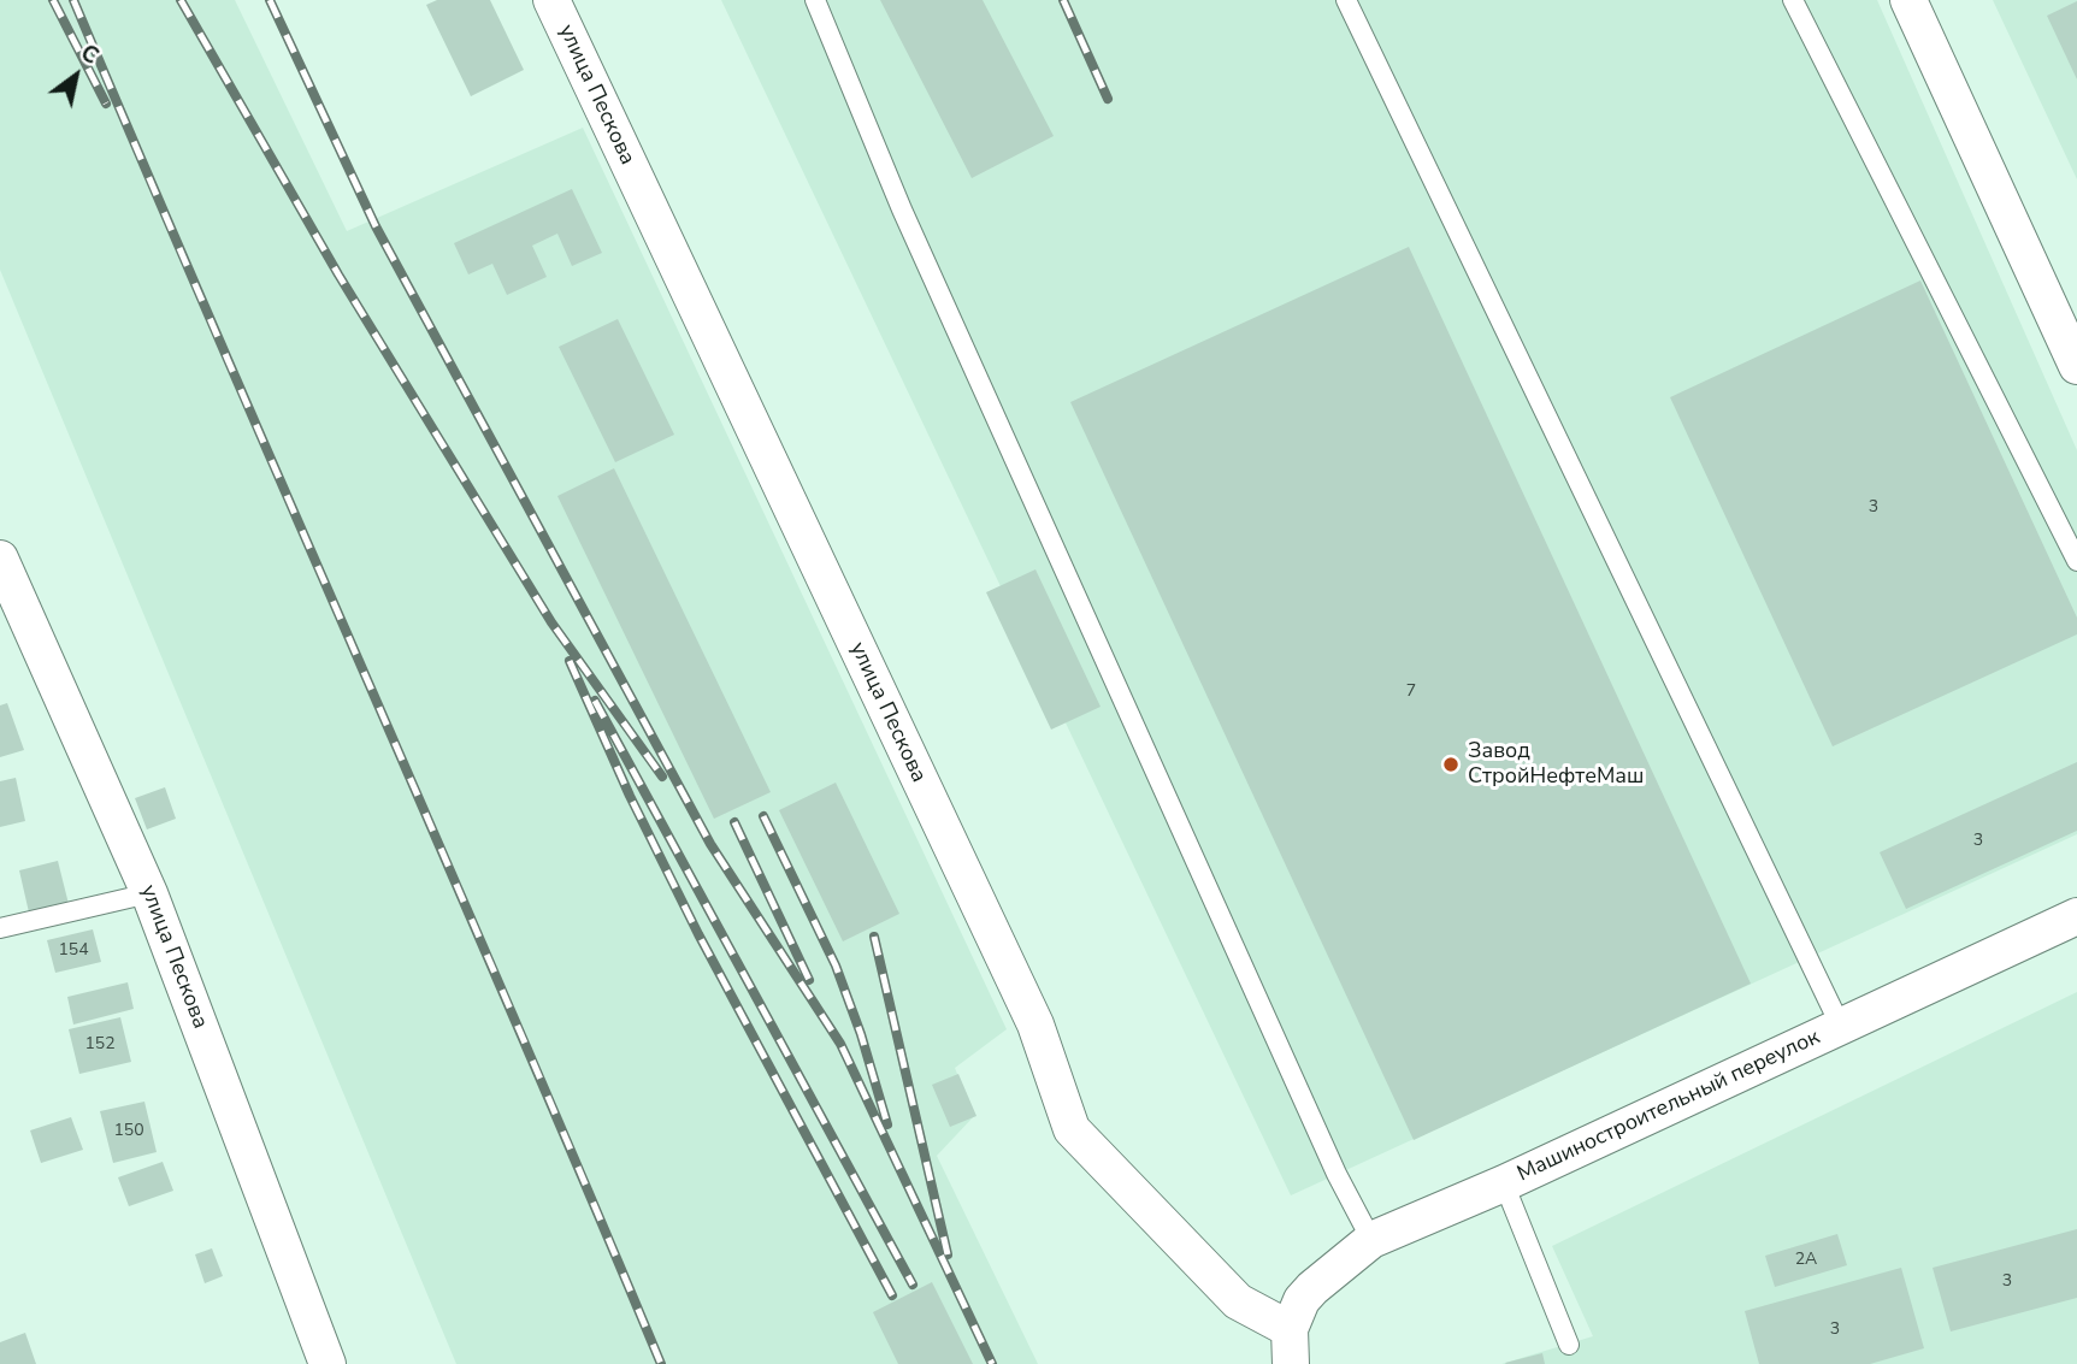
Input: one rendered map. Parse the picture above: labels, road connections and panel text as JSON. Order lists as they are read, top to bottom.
{
  "streets": {
    "street": ["улица Пескова", "Машиностроительный переулок"]
  },
  "crossings": [
    ["улица Пескова", "Машиностроительный переулок"]
  ],
  "places": ["Завод СтройНефтеМаш"],
  "house_numbers": [
    "3",
    "7",
    "3",
    "154",
    "152",
    "150",
    "2А",
    "3",
    "3"
  ],
  "north": "top right"
}
